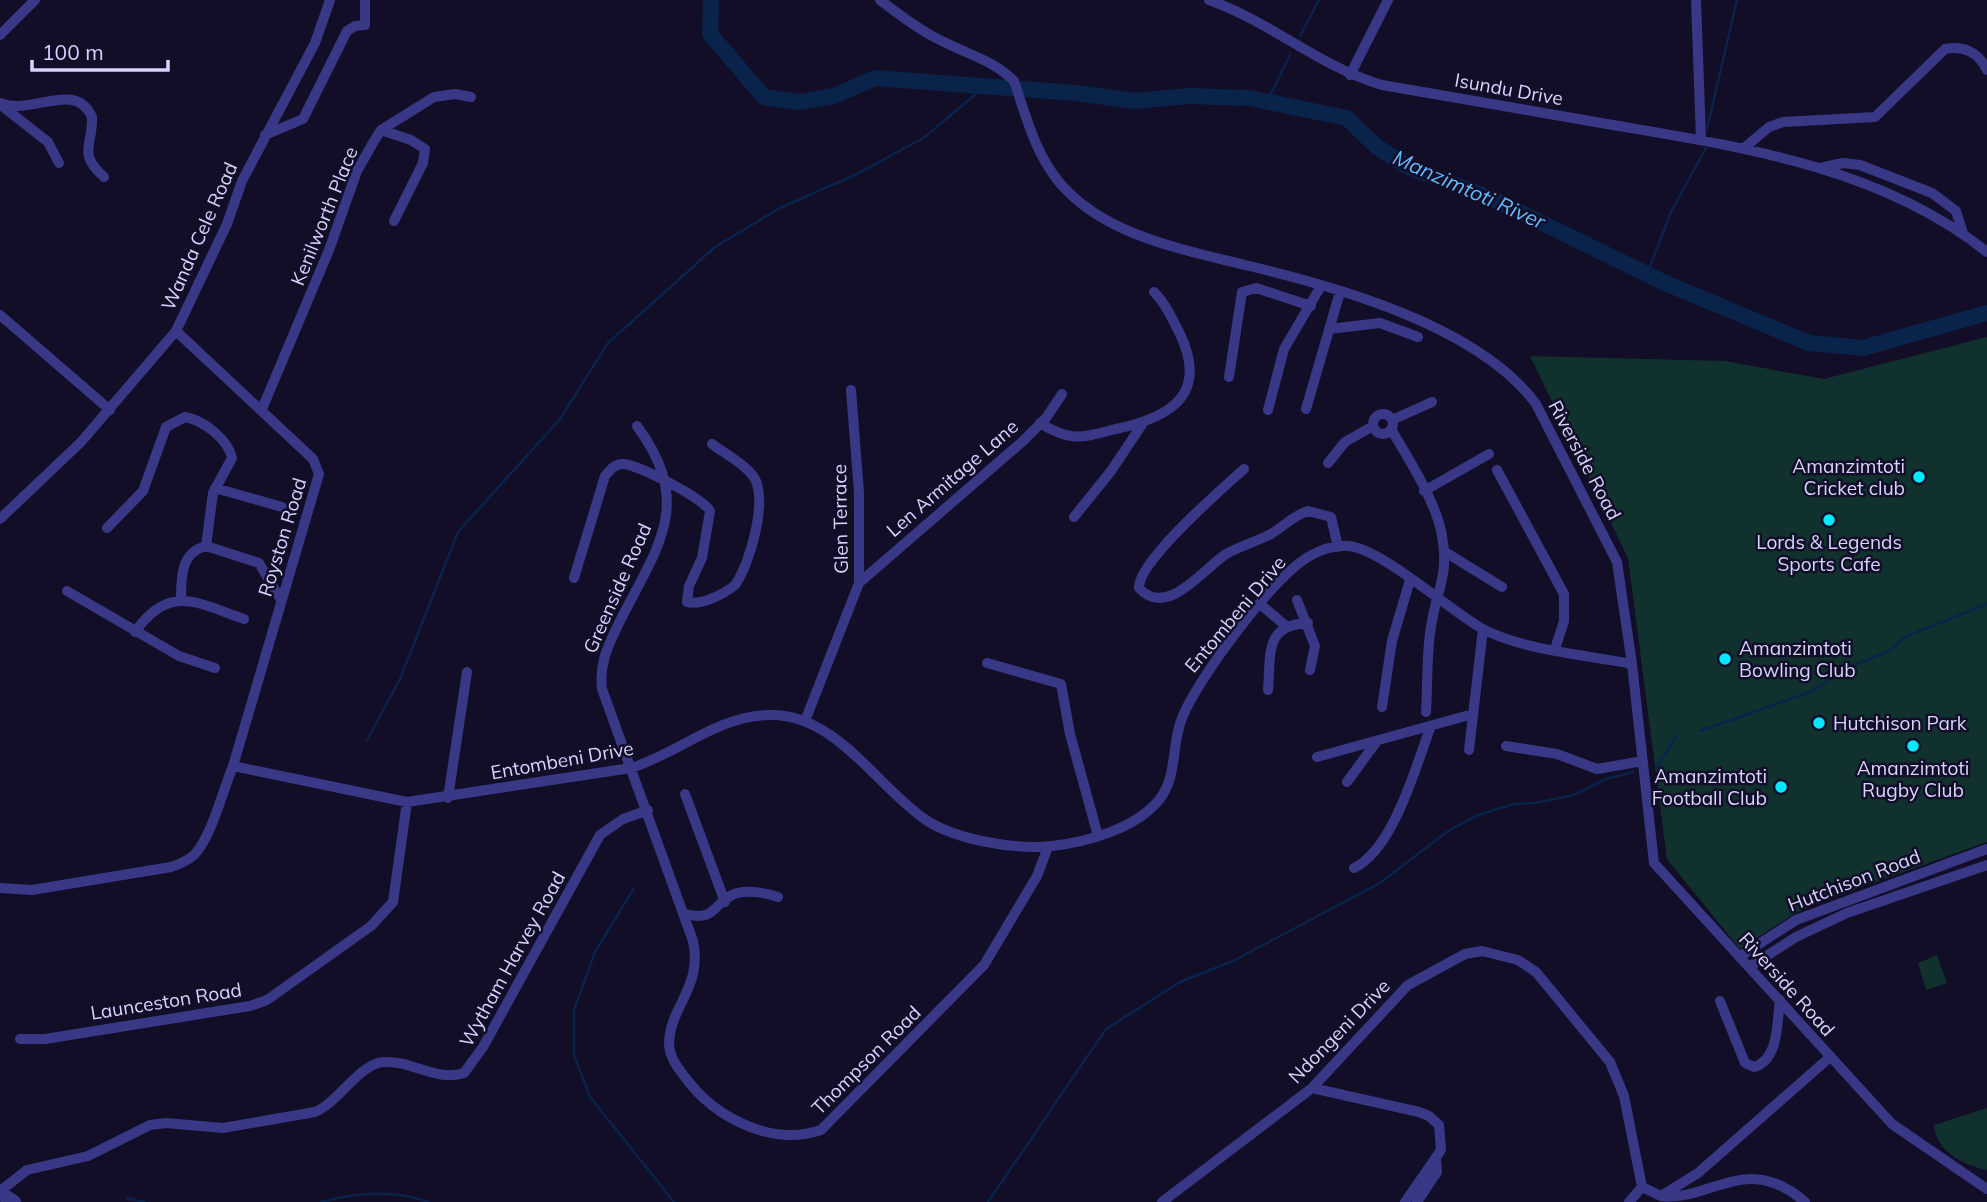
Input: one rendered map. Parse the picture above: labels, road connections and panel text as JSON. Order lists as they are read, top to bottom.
{
  "streets": {
    "street": [
      "Isundu Drive",
      "Kenilworth Place",
      "Wanda Cele Road",
      "Riverside Road",
      "Len Armitage Lane",
      "Glen Terrace",
      "Royston Road",
      "Greenside Road",
      "Entombeni Drive",
      "Hutchison Road",
      "Wytham Harvey Road",
      "Launceston Road",
      "Ndongeni Drive",
      "Thompson Road"
    ]
  },
  "crossings": [
    ["Kenilworth Place", "Royston Road"],
    ["Wanda Cele Road", "Royston Road"],
    ["Riverside Road", "Hutchison Road"],
    ["Len Armitage Lane", "Glen Terrace"],
    ["Glen Terrace", "Entombeni Drive"],
    ["Royston Road", "Entombeni Drive"],
    ["Greenside Road", "Entombeni Drive"],
    ["Greenside Road", "Thompson Road"],
    ["Entombeni Drive", "Launceston Road"],
    ["Entombeni Drive", "Thompson Road"],
    ["Wytham Harvey Road", "Thompson Road"]
  ],
  "water": ["Manzimtoti River"],
  "places": [
    "Amanzimtoti Cricket club",
    "Lords & Legends Sports Cafe",
    "Amanzimtoti Bowling Club",
    "Hutchison Park",
    "Amanzimtoti Rugby Club",
    "Amanzimtoti Football Club"
  ],
  "scale_bar": "100 m"
}
